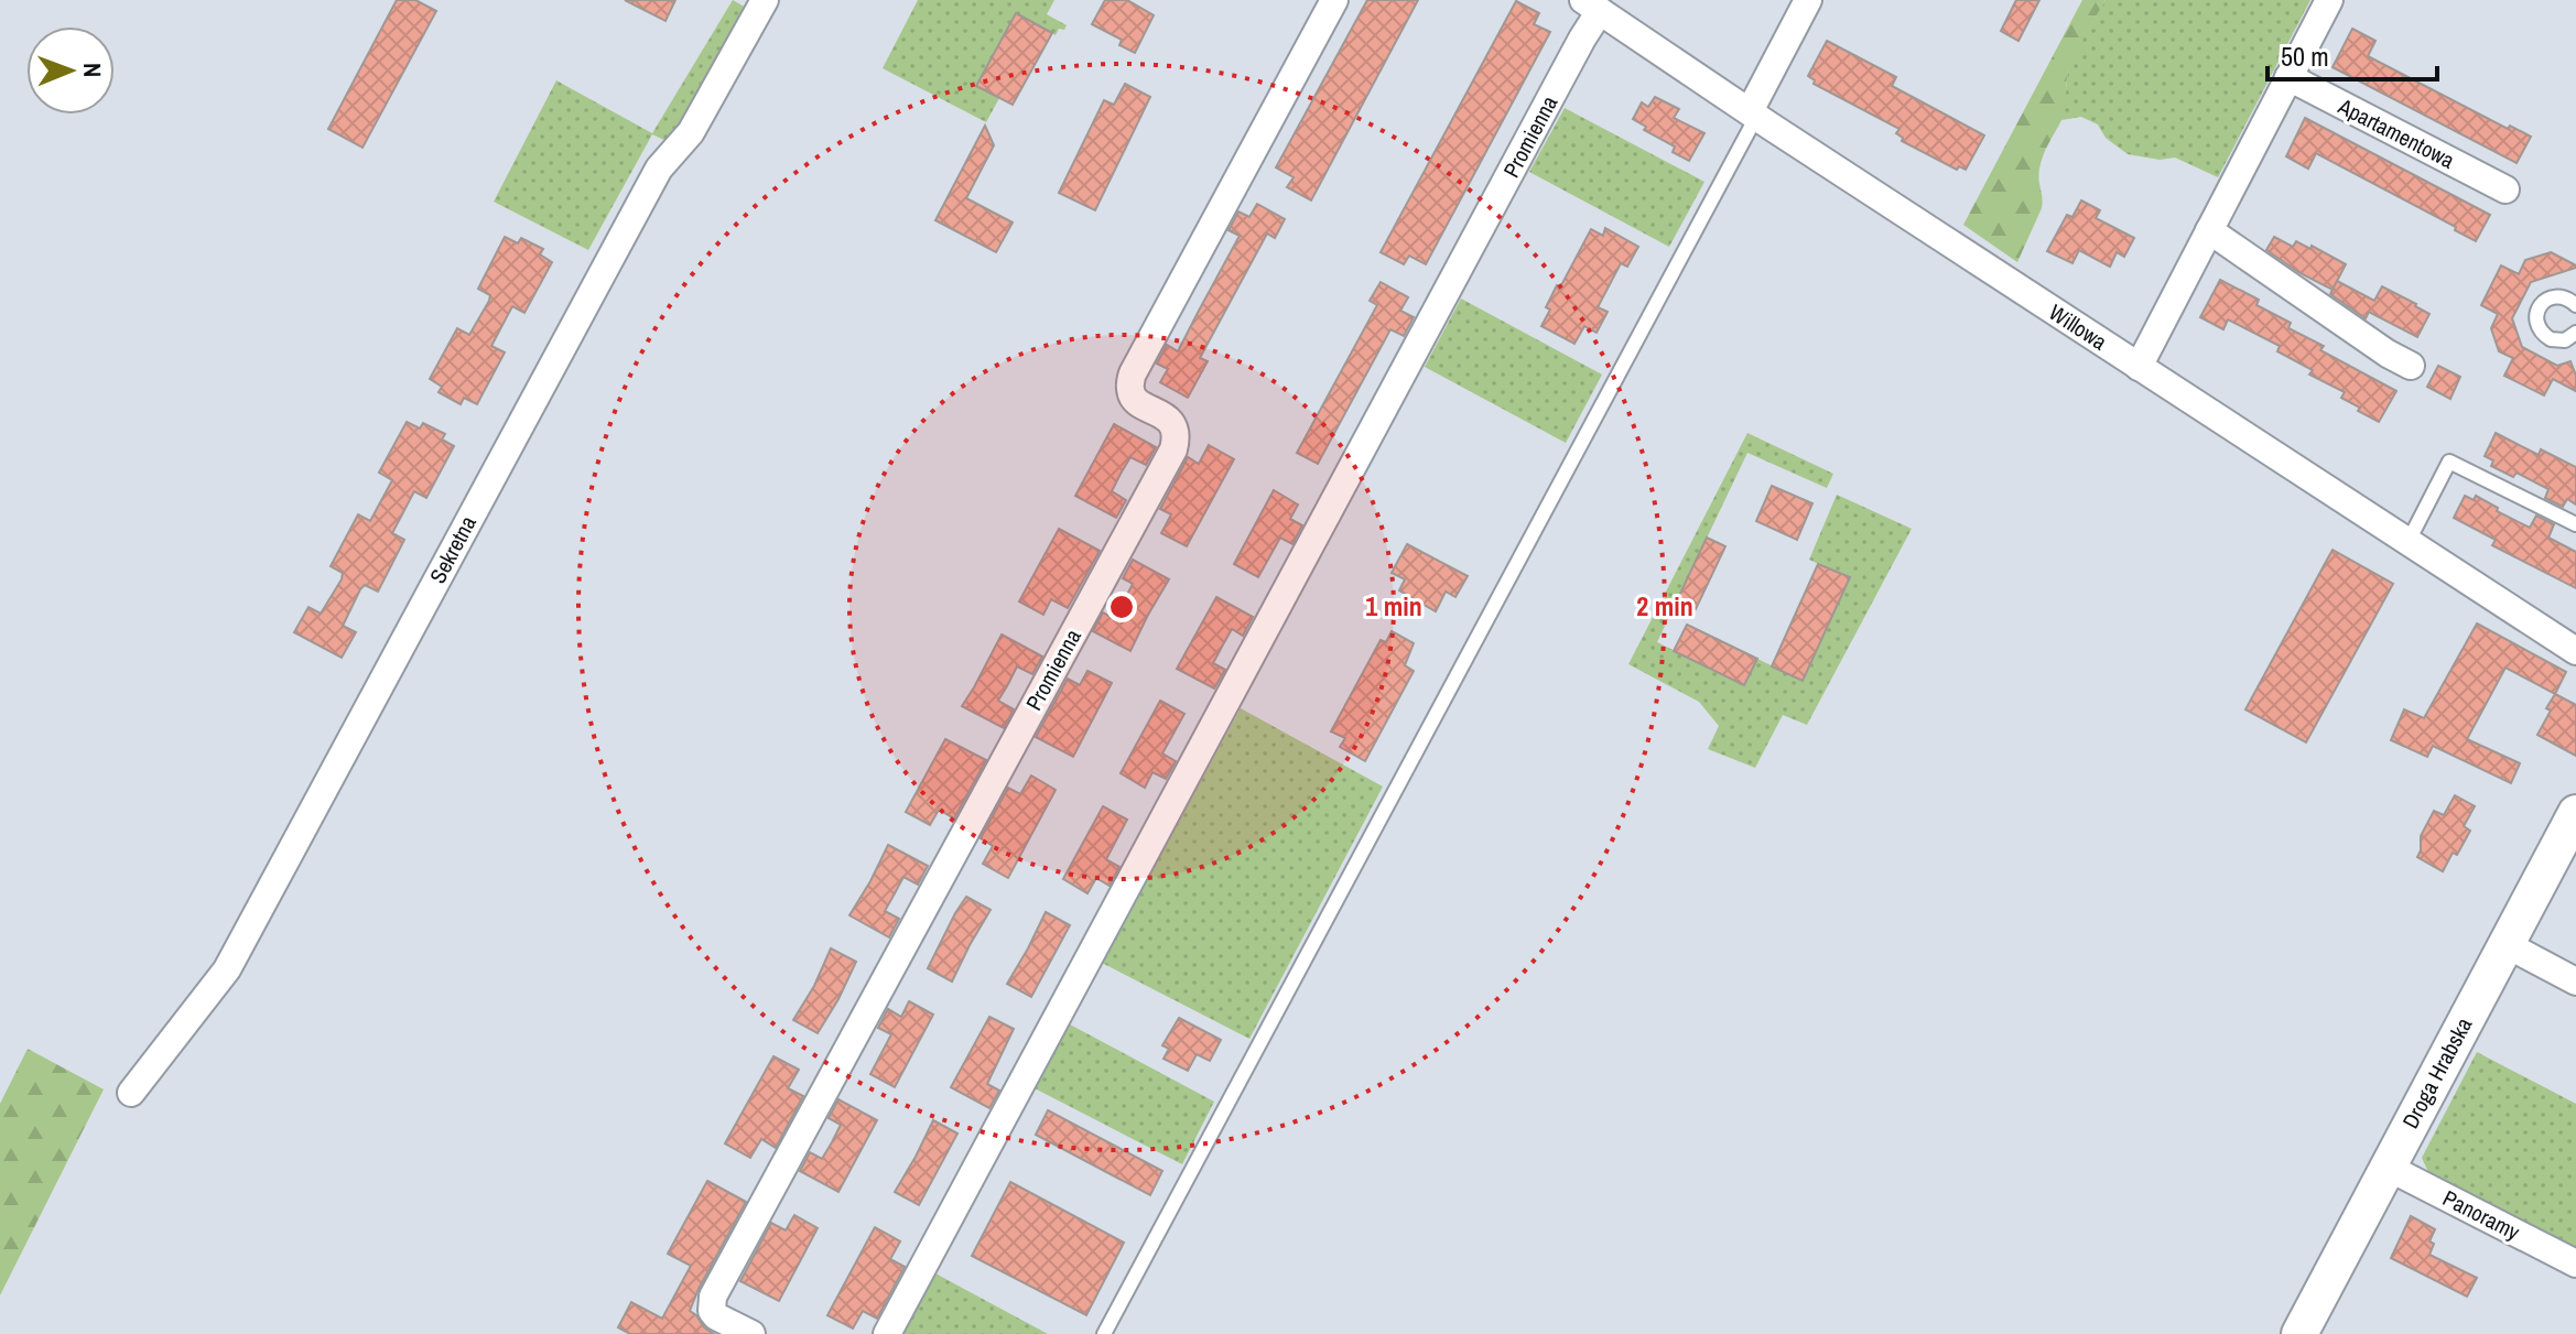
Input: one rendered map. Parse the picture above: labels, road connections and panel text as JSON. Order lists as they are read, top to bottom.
{
  "streets": {
    "street": [
      "Apartamentowa",
      "Promienna",
      "Willowa",
      "Sekretna",
      "Droga Hrabska",
      "Panoramy"
    ]
  },
  "crossings": [
    ["Promienna", "Willowa"],
    ["Droga Hrabska", "Panoramy"]
  ],
  "scale_bar": "50 m",
  "north": "right",
  "rings": ["1 min", "2 min"]
}
